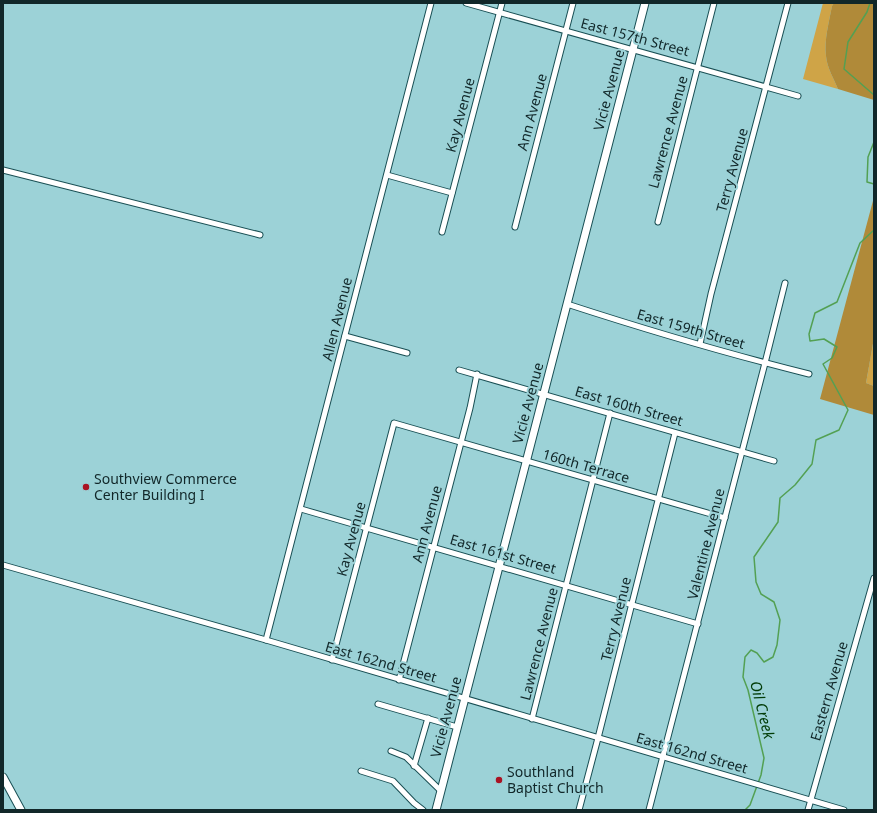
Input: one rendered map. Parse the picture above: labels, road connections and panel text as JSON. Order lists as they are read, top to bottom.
{
  "streets": {
    "street": [
      "East 157th Street",
      "Vicie Avenue",
      "Ann Avenue",
      "Kay Avenue",
      "Lawrence Avenue",
      "Terry Avenue",
      "Allen Avenue",
      "East 159th Street",
      "East 160th Street",
      "160th Terrace",
      "Valentine Avenue",
      "East 161st Street",
      "East 162nd Street",
      "Eastern Avenue"
    ]
  },
  "crossings": [
    ["East 157th Street", "Vicie Avenue"],
    ["East 157th Street", "Ann Avenue"],
    ["East 157th Street", "Kay Avenue"],
    ["East 157th Street", "Lawrence Avenue"],
    ["East 157th Street", "Terry Avenue"],
    ["Vicie Avenue", "East 159th Street"],
    ["Vicie Avenue", "East 160th Street"],
    ["Vicie Avenue", "160th Terrace"],
    ["Vicie Avenue", "East 161st Street"],
    ["Vicie Avenue", "East 162nd Street"],
    ["Ann Avenue", "East 160th Street"],
    ["Ann Avenue", "160th Terrace"],
    ["Ann Avenue", "East 161st Street"],
    ["Ann Avenue", "East 162nd Street"],
    ["Kay Avenue", "160th Terrace"],
    ["Kay Avenue", "East 161st Street"],
    ["Kay Avenue", "East 162nd Street"],
    ["Lawrence Avenue", "East 160th Street"],
    ["Lawrence Avenue", "160th Terrace"],
    ["Lawrence Avenue", "East 161st Street"],
    ["Lawrence Avenue", "East 162nd Street"],
    ["Terry Avenue", "East 159th Street"],
    ["Terry Avenue", "East 160th Street"],
    ["Terry Avenue", "160th Terrace"],
    ["Terry Avenue", "East 161st Street"],
    ["Terry Avenue", "East 162nd Street"],
    ["Allen Avenue", "East 161st Street"],
    ["Allen Avenue", "East 162nd Street"],
    ["East 159th Street", "Valentine Avenue"],
    ["East 160th Street", "Valentine Avenue"],
    ["160th Terrace", "Valentine Avenue"],
    ["Valentine Avenue", "East 161st Street"],
    ["Valentine Avenue", "East 162nd Street"],
    ["East 162nd Street", "Eastern Avenue"]
  ],
  "water": ["Oil Creek"],
  "places": ["Southview Commerce Center Building I", "Southland Baptist Church"]
}
